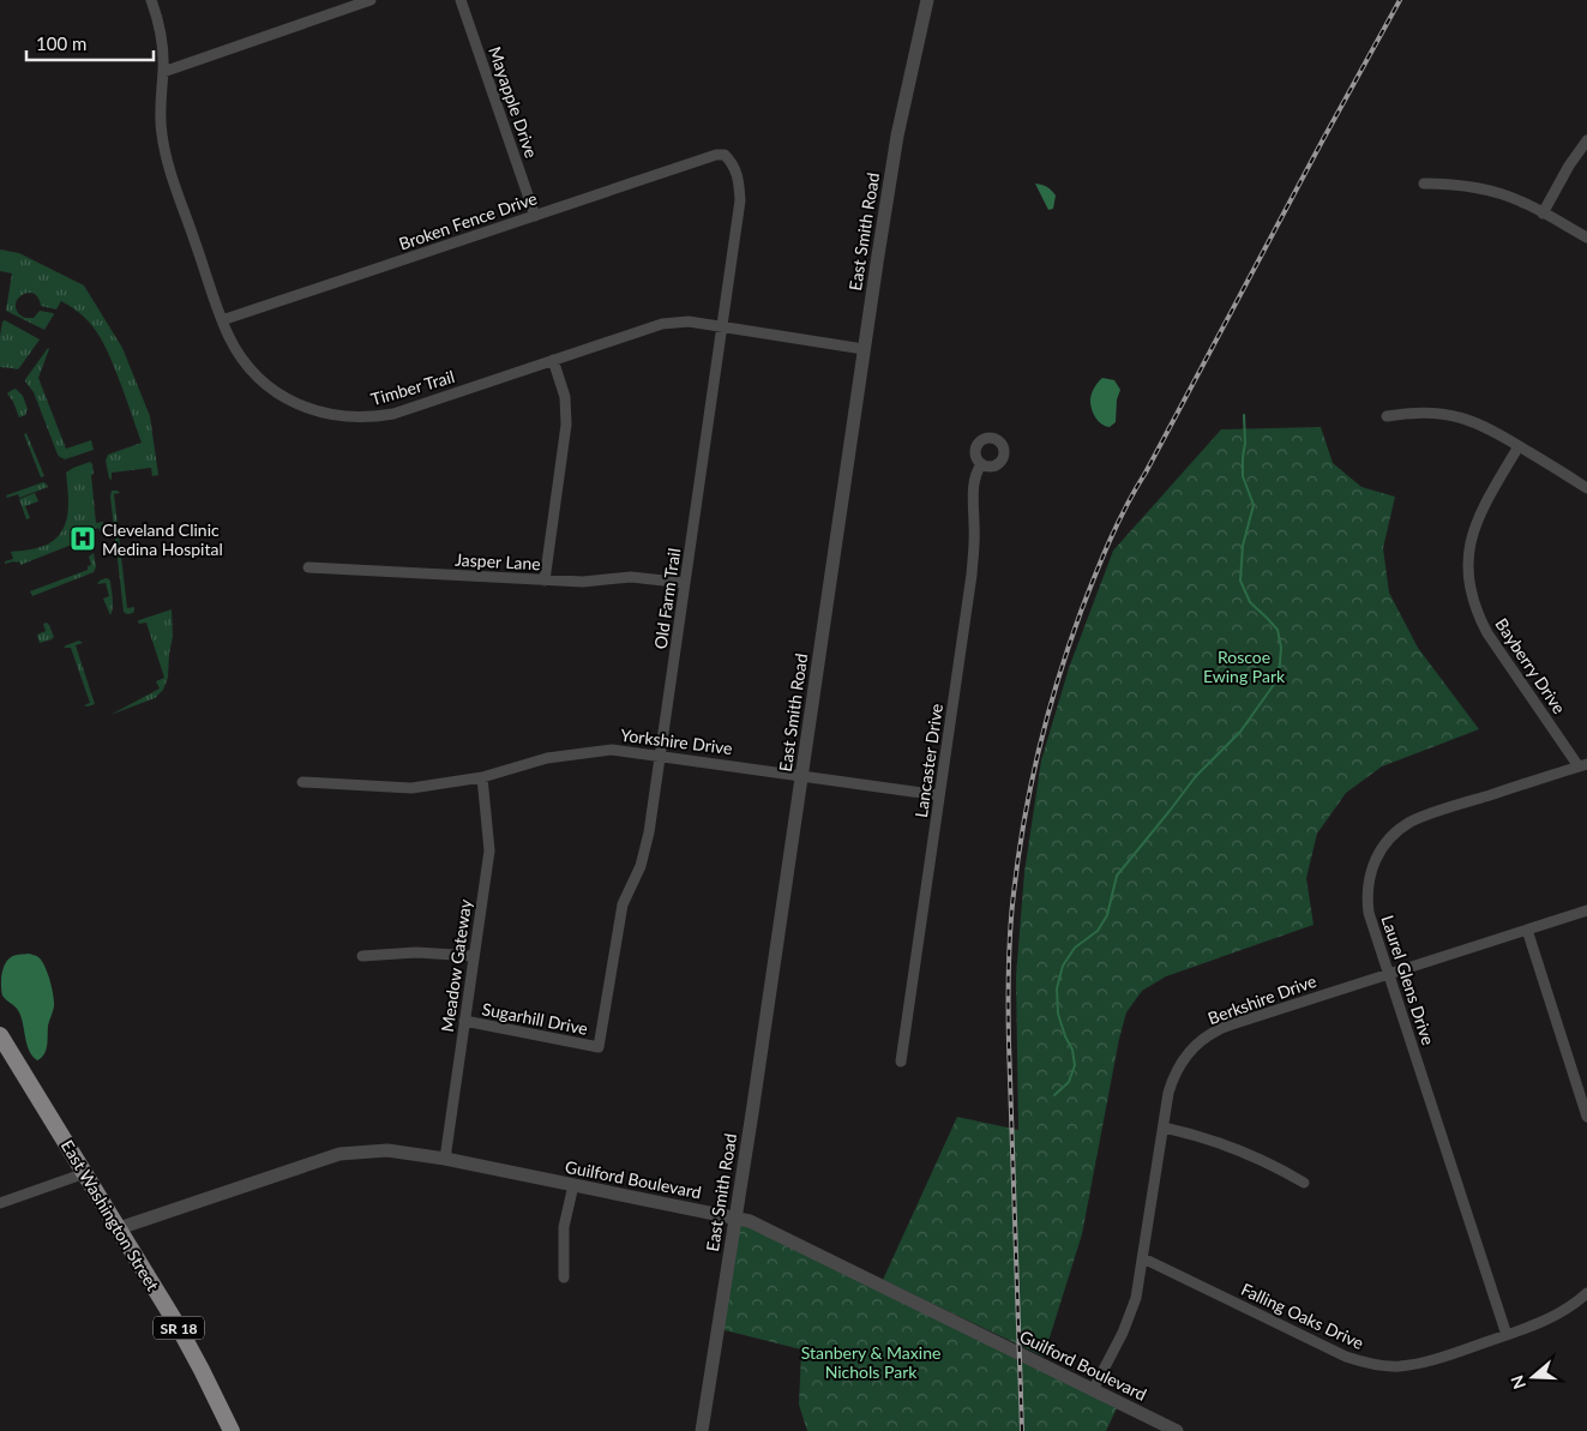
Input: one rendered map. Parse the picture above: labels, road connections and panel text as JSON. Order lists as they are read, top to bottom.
{
  "streets": {
    "highway": ["East Washington Street", "SR 18"],
    "street": [
      "Mayapple Drive",
      "Broken Fence Drive",
      "East Smith Road",
      "Timber Trail",
      "Jasper Lane",
      "Old Farm Trail",
      "Bayberry Drive",
      "Yorkshire Drive",
      "Lancaster Drive",
      "Meadow Gateway",
      "Laurel Glens Drive",
      "Berkshire Drive",
      "Sugarhill Drive",
      "Guilford Boulevard",
      "Falling Oaks Drive"
    ]
  },
  "crossings": [
    ["Mayapple Drive", "Broken Fence Drive"],
    ["Broken Fence Drive", "Timber Trail"],
    ["Broken Fence Drive", "Old Farm Trail"],
    ["East Smith Road", "Timber Trail"],
    ["East Smith Road", "Yorkshire Drive"],
    ["East Smith Road", "Guilford Boulevard"],
    ["Timber Trail", "Old Farm Trail"],
    ["Jasper Lane", "Old Farm Trail"],
    ["Old Farm Trail", "Yorkshire Drive"],
    ["Old Farm Trail", "Sugarhill Drive"],
    ["Bayberry Drive", "Laurel Glens Drive"],
    ["Yorkshire Drive", "Lancaster Drive"],
    ["Yorkshire Drive", "Meadow Gateway"],
    ["Meadow Gateway", "Sugarhill Drive"],
    ["Meadow Gateway", "Guilford Boulevard"],
    ["Laurel Glens Drive", "Berkshire Drive"],
    ["Laurel Glens Drive", "Falling Oaks Drive"],
    ["Berkshire Drive", "Guilford Boulevard"],
    ["Berkshire Drive", "Falling Oaks Drive"],
    ["Guilford Boulevard", "East Washington Street"]
  ],
  "parks": ["Roscoe Ewing Park", "Stanbery & Maxine Nichols Park"],
  "places": {
    "hospital": ["Cleveland Clinic Medina Hospital"]
  },
  "scale_bar": "100 m",
  "north": "left"
}
